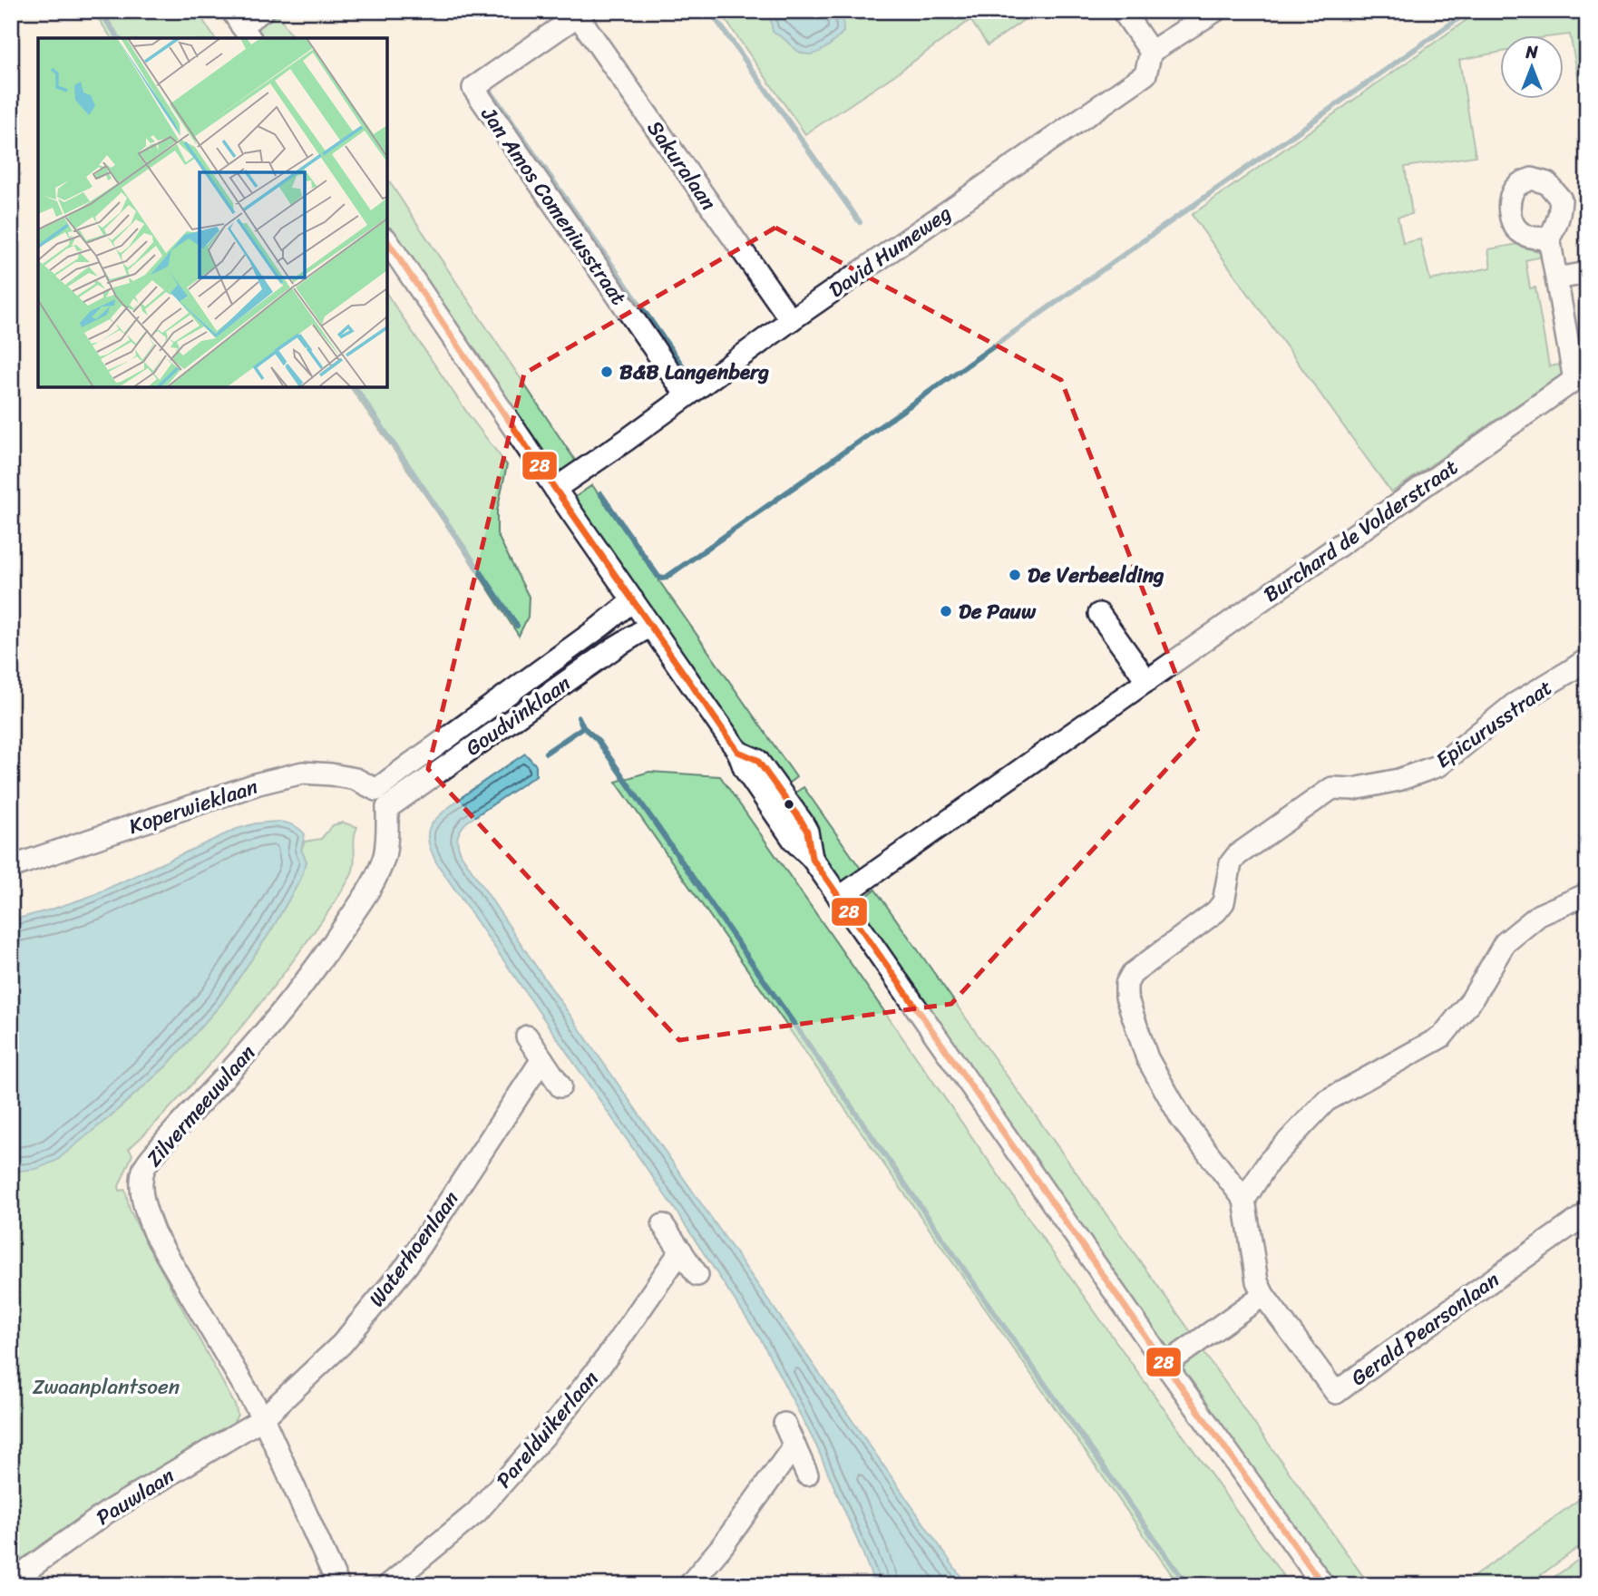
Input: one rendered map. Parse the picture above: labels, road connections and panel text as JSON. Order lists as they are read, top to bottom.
{
  "streets": {
    "street": [
      "Sakuralaan",
      "Jan Amos Comeniusstraat",
      "David Humeweg",
      "Burchard de Volderstraat",
      "Goudvinklaan",
      "Epicurusstraat",
      "Koperwieklaan",
      "Zilvermeeuwlaan",
      "Waterhoenlaan",
      "Gerald Pearsonlaan",
      "Parelduikerlaan",
      "Pauwlaan"
    ]
  },
  "crossings": [
    ["Sakuralaan", "Jan Amos Comeniusstraat"],
    ["Sakuralaan", "David Humeweg"],
    ["Jan Amos Comeniusstraat", "David Humeweg"],
    ["Goudvinklaan", "Koperwieklaan"],
    ["Goudvinklaan", "Zilvermeeuwlaan"],
    ["Koperwieklaan", "Zilvermeeuwlaan"],
    ["Zilvermeeuwlaan", "Waterhoenlaan"],
    ["Zilvermeeuwlaan", "Pauwlaan"],
    ["Waterhoenlaan", "Pauwlaan"]
  ],
  "parks": ["Zwaanplantsoen"],
  "places": ["B&B Langenberg", "De Verbeelding", "De Pauw"],
  "lines": ["transit line 28"],
  "north": "top"
}
